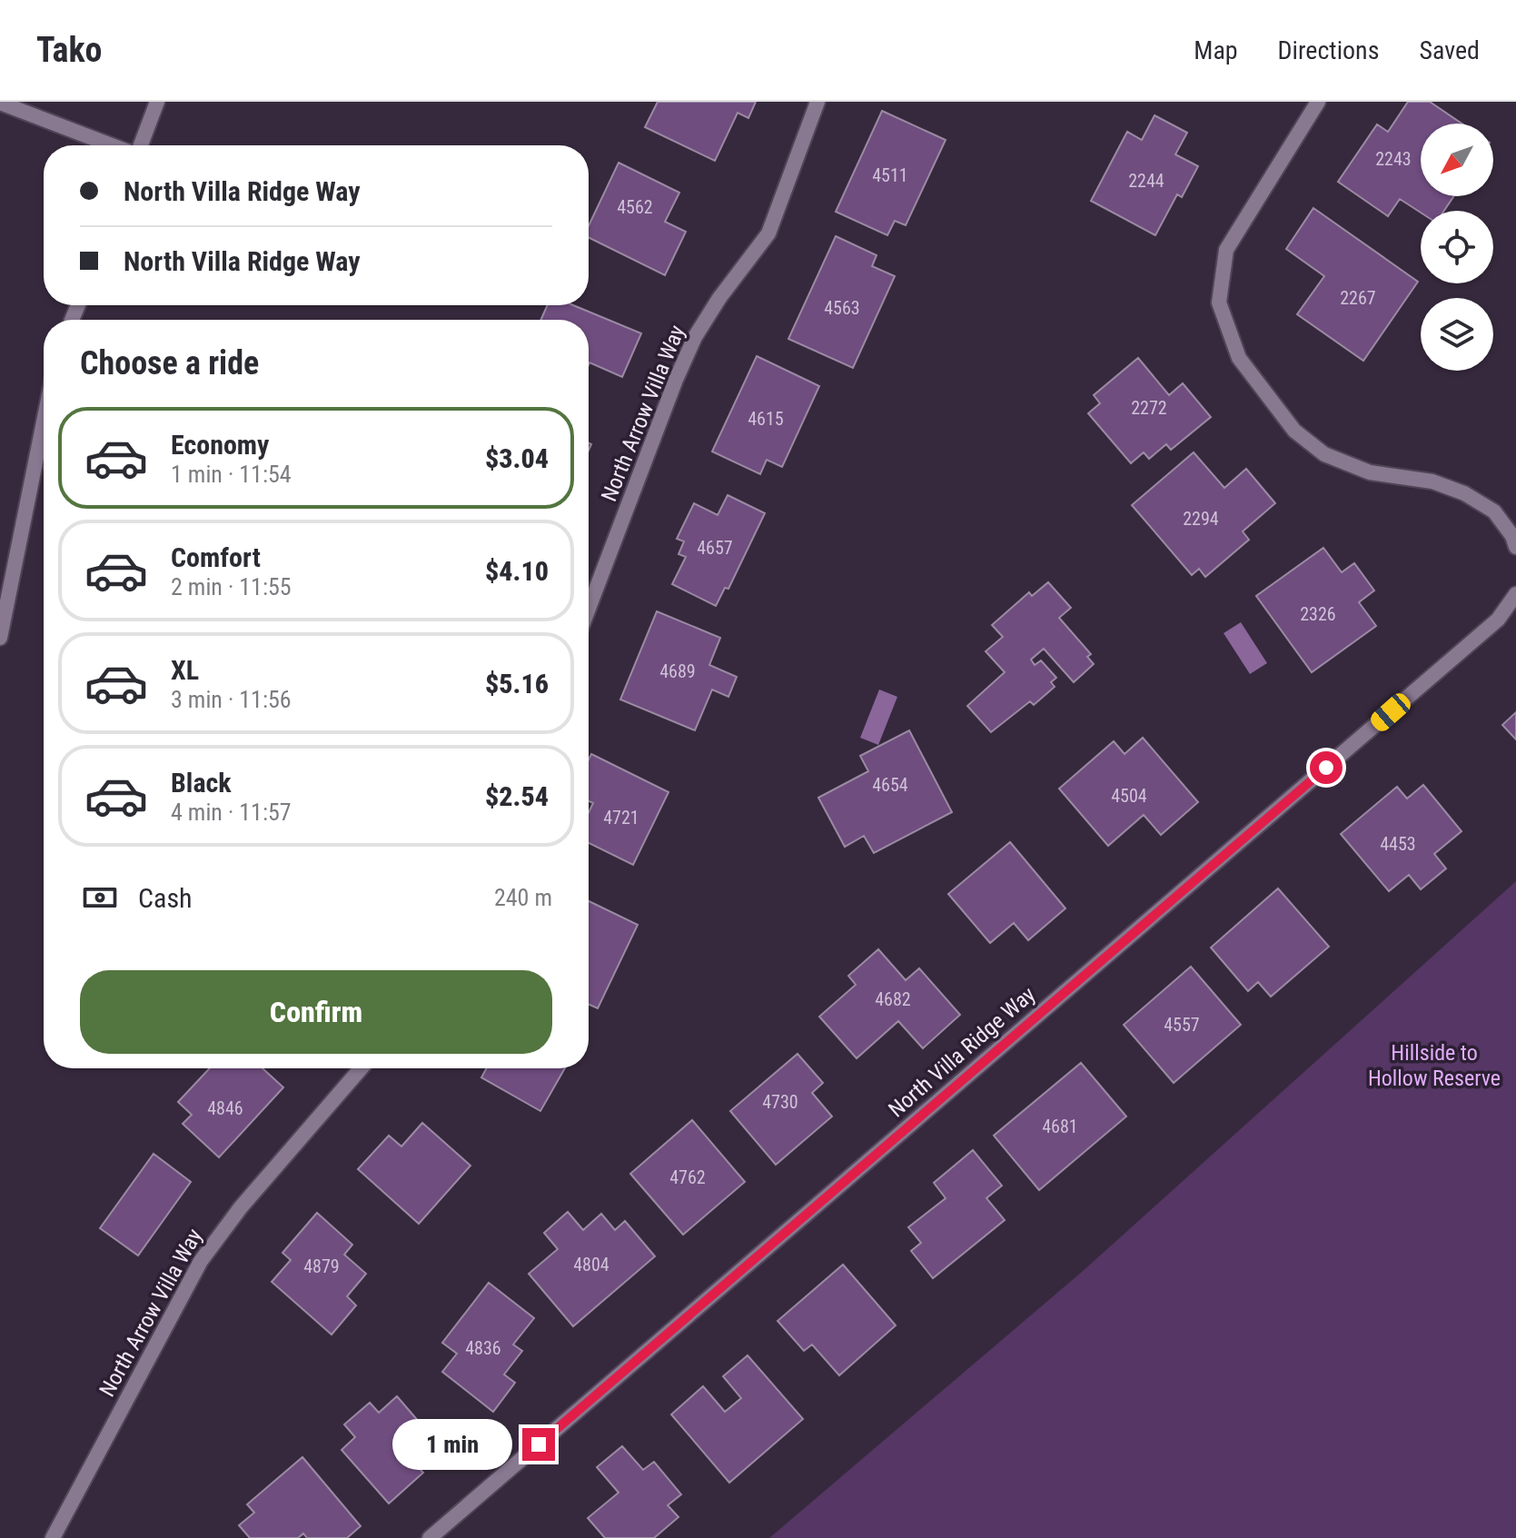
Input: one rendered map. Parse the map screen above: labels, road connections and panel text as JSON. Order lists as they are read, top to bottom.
{
  "streets": {
    "street": ["North Arrow Villa Way", "North Villa Ridge Way"]
  },
  "parks": ["Hillside to Hollow Reserve"],
  "house_numbers": [
    "2243",
    "4511",
    "2244",
    "4562",
    "2267",
    "4563",
    "2272",
    "4615",
    "2294",
    "4657",
    "2326",
    "4689",
    "4654",
    "4504",
    "4721",
    "4453",
    "4682",
    "4557",
    "4730",
    "4846",
    "4681",
    "4762",
    "4804",
    "4879",
    "4836"
  ],
  "north": "bottom left",
  "page": {
    "header": "Tako",
    "nav": ["Map", "Directions", "Saved"],
    "banner": ["North Villa Ridge Way", "North Villa Ridge Way"],
    "heading": "Choose a ride",
    "list": [
      {
        "name": "Economy",
        "note": "1 min · 11:54",
        "value": "$3.04"
      },
      {
        "name": "Comfort",
        "note": "2 min · 11:55",
        "value": "$4.10"
      },
      {
        "name": "XL",
        "note": "3 min · 11:56",
        "value": "$5.16"
      },
      {
        "name": "Black",
        "note": "4 min · 11:57",
        "value": "$2.54"
      }
    ],
    "pay": ["Cash", "240 m"],
    "buttons": "Confirm",
    "bubble": "1 min"
  }
}
